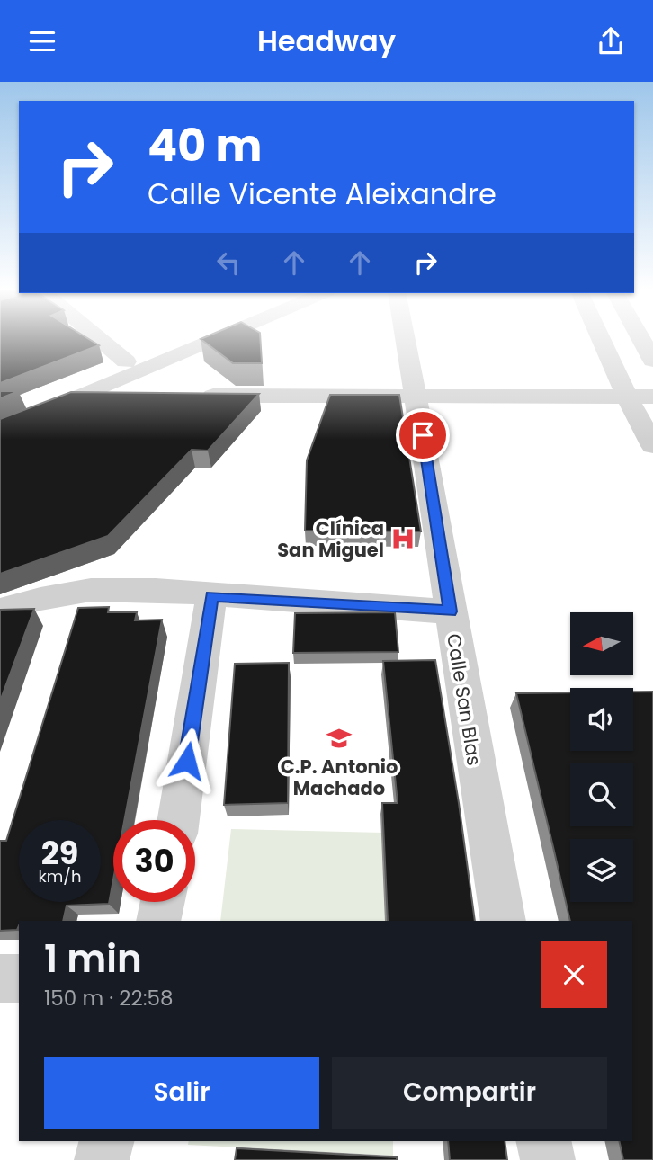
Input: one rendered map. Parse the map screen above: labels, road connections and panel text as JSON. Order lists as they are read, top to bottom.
{
  "streets": {
    "street": ["Calle San Blas"]
  },
  "places": {
    "hospital": ["Clínica San Miguel"],
    "school or university": ["C.P. Antonio Machado"]
  },
  "north": "left",
  "page": {
    "header": "Headway",
    "turn": ["40 m", "Calle Vicente Aleixandre"],
    "speed": "29 km/h",
    "limit": "30",
    "heading": ["1 min", "150 m · 22:58"],
    "buttons": ["Salir", "Compartir"]
  }
}
